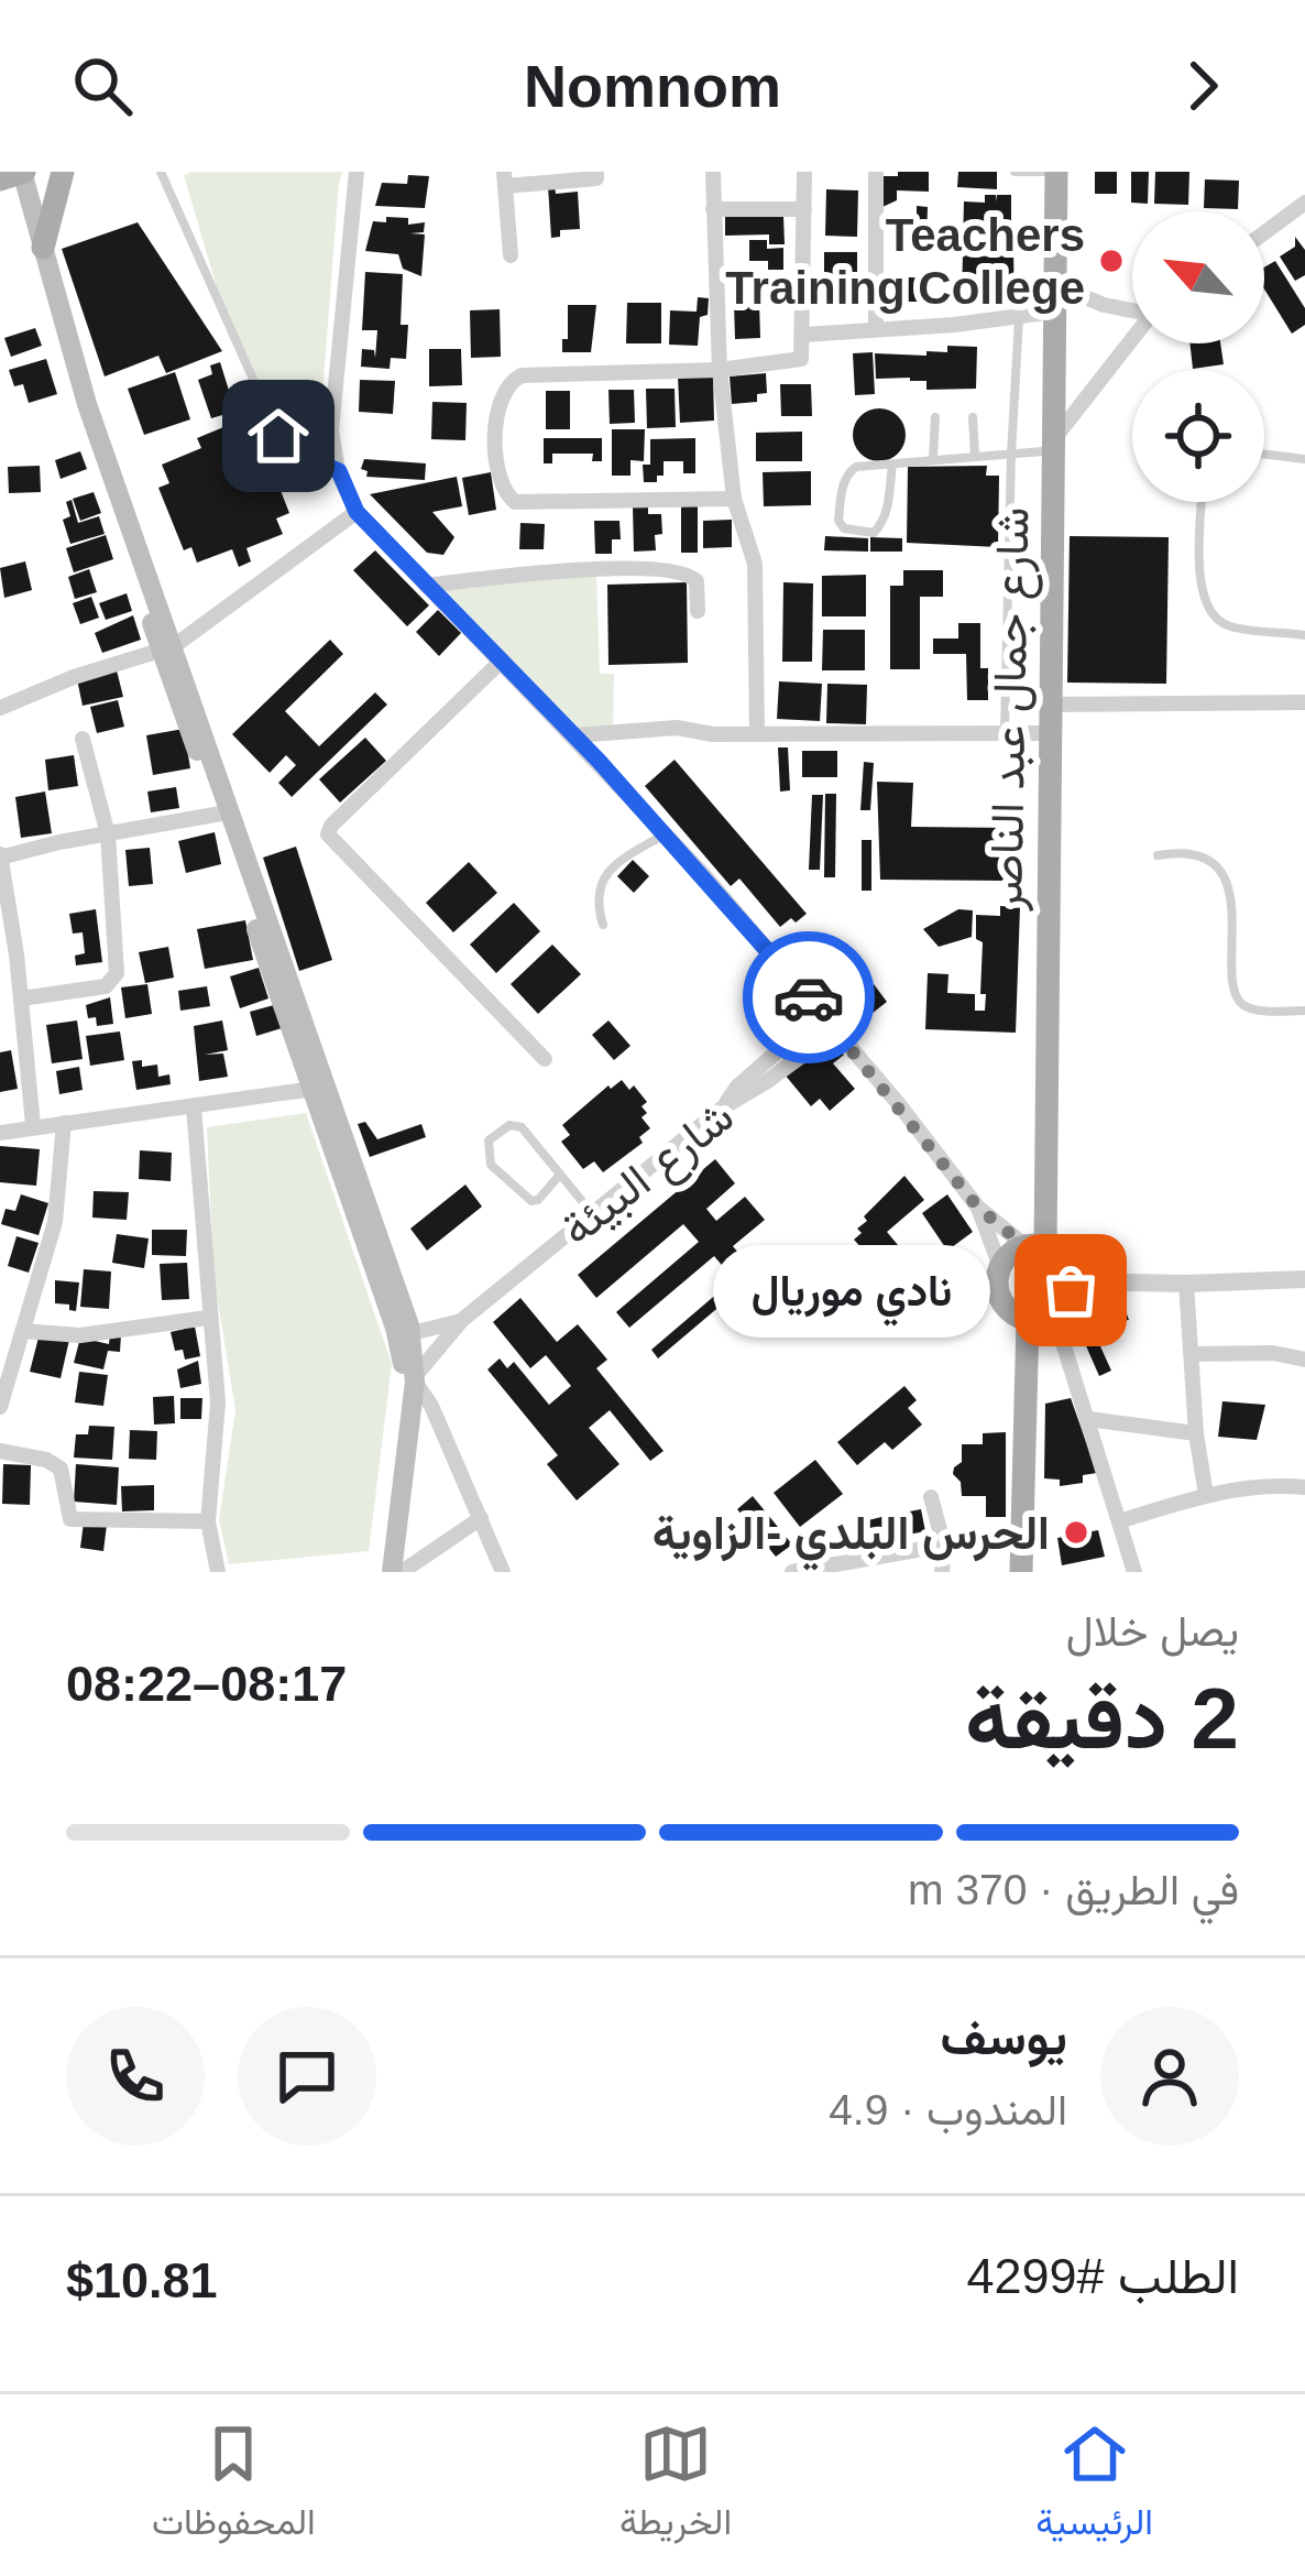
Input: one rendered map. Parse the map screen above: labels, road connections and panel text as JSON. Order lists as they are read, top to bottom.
{
  "streets": {
    "main road": ["شارع جمال عبد الناصر"],
    "street": ["شارع البيئة"]
  },
  "places": ["Teachers Training College", "نادي موريال", "الحرس البلدي -الزاوية"],
  "north": "top left",
  "page": {
    "header": "Nomnom",
    "bubble": "نادي موريال",
    "heading": ["2 دقيقة", "يصل خلال", "08:17–08:22"],
    "panel": [
      "يوسف",
      "المندوب · 4.9",
      "الطلب #4299",
      "$10.81"
    ],
    "bar": "في الطريق · 370 m",
    "tabs": ["الرئيسية", "الخريطة", "المحفوظات"]
  }
}
